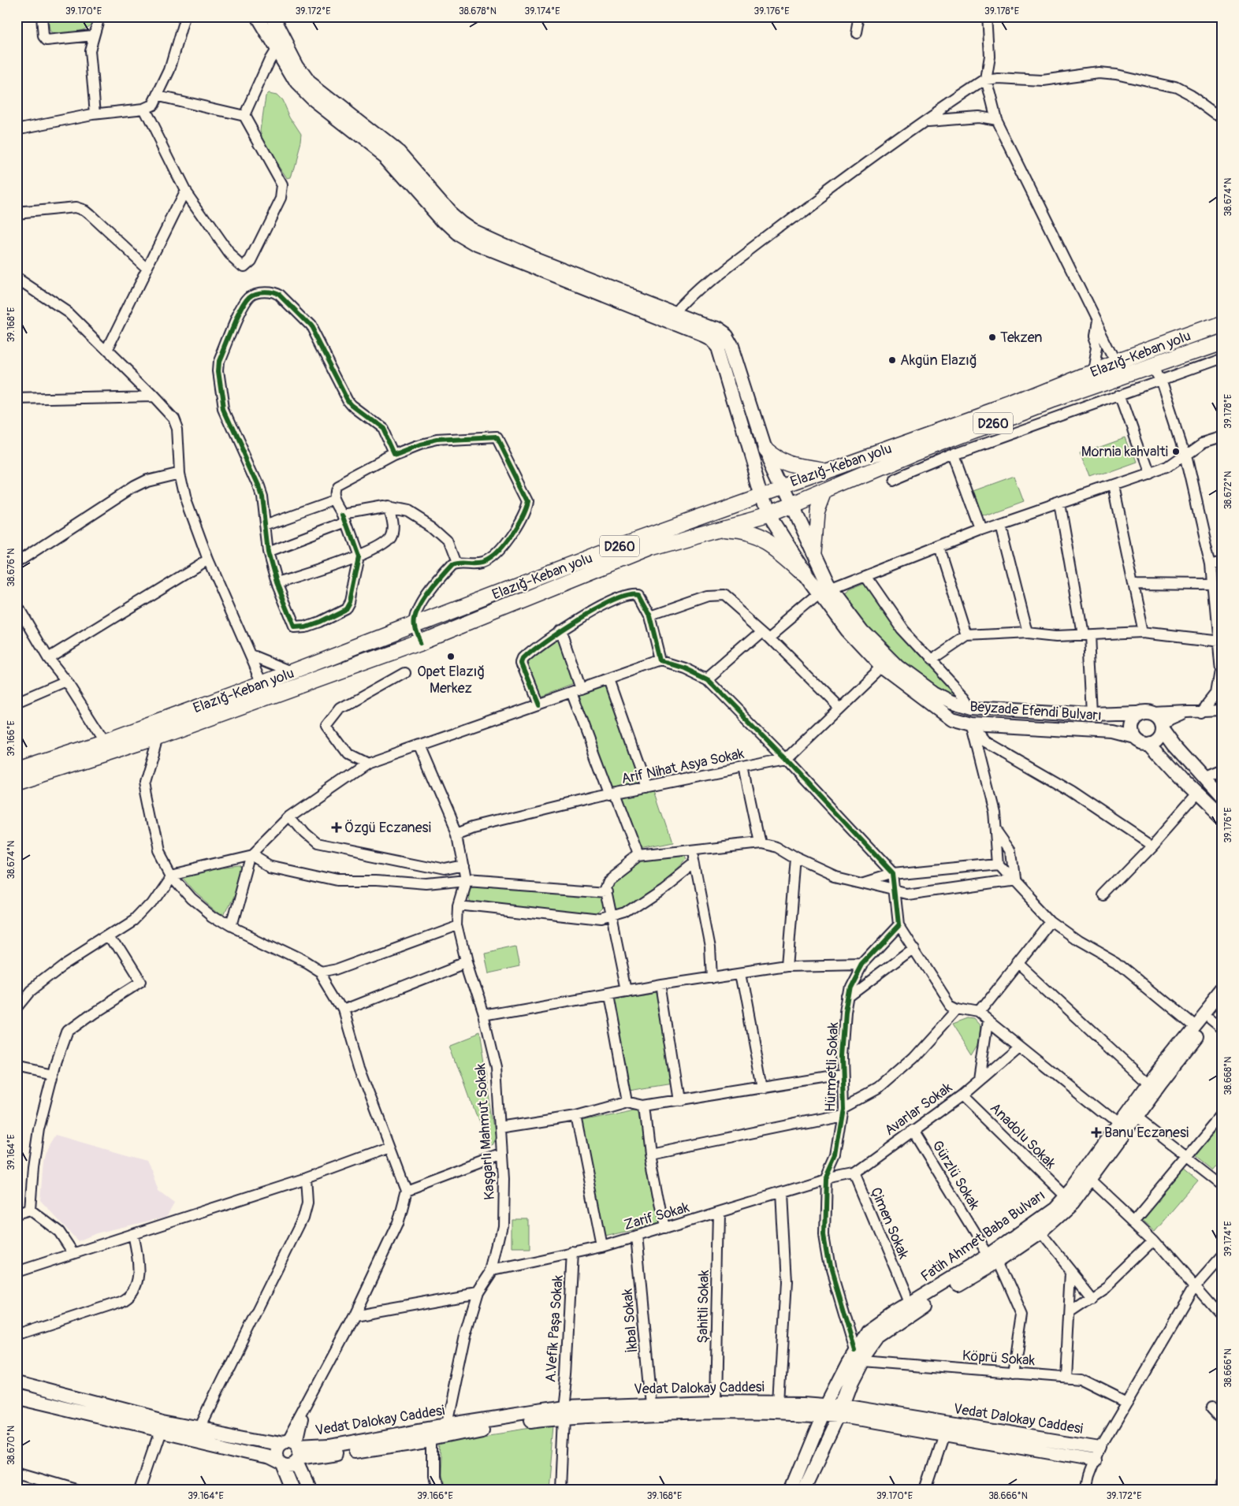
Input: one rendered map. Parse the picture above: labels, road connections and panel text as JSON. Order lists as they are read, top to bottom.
{
  "streets": {
    "highway": ["Elazığ-Keban yolu", "D260"],
    "main road": ["Beyzade Efendi Bulvarı", "Fatih Ahmet Baba Bulvarı", "Vedat Dalokay Caddesi"],
    "street": [
      "Arif Nihat Asya Sokak",
      "Hürmetli Sokak",
      "Avarlar Sokak",
      "Kaşgarlı Mahmut Sokak",
      "Anadolu Sokak",
      "Gürzlü Sokak",
      "Zarif Sokak",
      "Çimen Sokak",
      "Şahitli Sokak",
      "İkbal Sokak",
      "A.Vefik Paşa Sokak",
      "Köprü Sokak"
    ]
  },
  "crossings": [
    ["Elazığ-Keban yolu", "Beyzade Efendi Bulvarı"],
    ["Arif Nihat Asya Sokak", "Kaşgarlı Mahmut Sokak"],
    ["Hürmetli Sokak", "Avarlar Sokak"],
    ["Hürmetli Sokak", "Zarif Sokak"],
    ["Hürmetli Sokak", "Fatih Ahmet Baba Bulvarı"],
    ["Avarlar Sokak", "Anadolu Sokak"],
    ["Avarlar Sokak", "Gürzlü Sokak"],
    ["Avarlar Sokak", "Zarif Sokak"],
    ["Avarlar Sokak", "Çimen Sokak"],
    ["Kaşgarlı Mahmut Sokak", "Zarif Sokak"],
    ["Kaşgarlı Mahmut Sokak", "Vedat Dalokay Caddesi"],
    ["Anadolu Sokak", "Fatih Ahmet Baba Bulvarı"],
    ["Gürzlü Sokak", "Fatih Ahmet Baba Bulvarı"],
    ["Gürzlü Sokak", "Köprü Sokak"],
    ["Zarif Sokak", "Şahitli Sokak"],
    ["Zarif Sokak", "İkbal Sokak"],
    ["Zarif Sokak", "A.Vefik Paşa Sokak"],
    ["Çimen Sokak", "Fatih Ahmet Baba Bulvarı"],
    ["Fatih Ahmet Baba Bulvarı", "Köprü Sokak"],
    ["Fatih Ahmet Baba Bulvarı", "Vedat Dalokay Caddesi"],
    ["Şahitli Sokak", "Vedat Dalokay Caddesi"],
    ["İkbal Sokak", "Vedat Dalokay Caddesi"],
    ["A.Vefik Paşa Sokak", "Vedat Dalokay Caddesi"]
  ],
  "places": {
    "other": [
      "Tekzen",
      "Akgün Elazığ",
      "Mornia kahvalti",
      "Opet Elazığ Merkez"
    ],
    "health": ["Özgü Eczanesi", "Banu Eczanesi"]
  },
  "coordinates": [
    "39.170°E",
    "39.172°E",
    "38.678°N",
    "39.174°E",
    "39.176°E",
    "39.178°E",
    "38.674°N",
    "39.168°E",
    "38.672°N",
    "38.676°N",
    "39.166°E",
    "38.668°N",
    "39.164°E",
    "38.666°N",
    "38.670°N"
  ]
}
